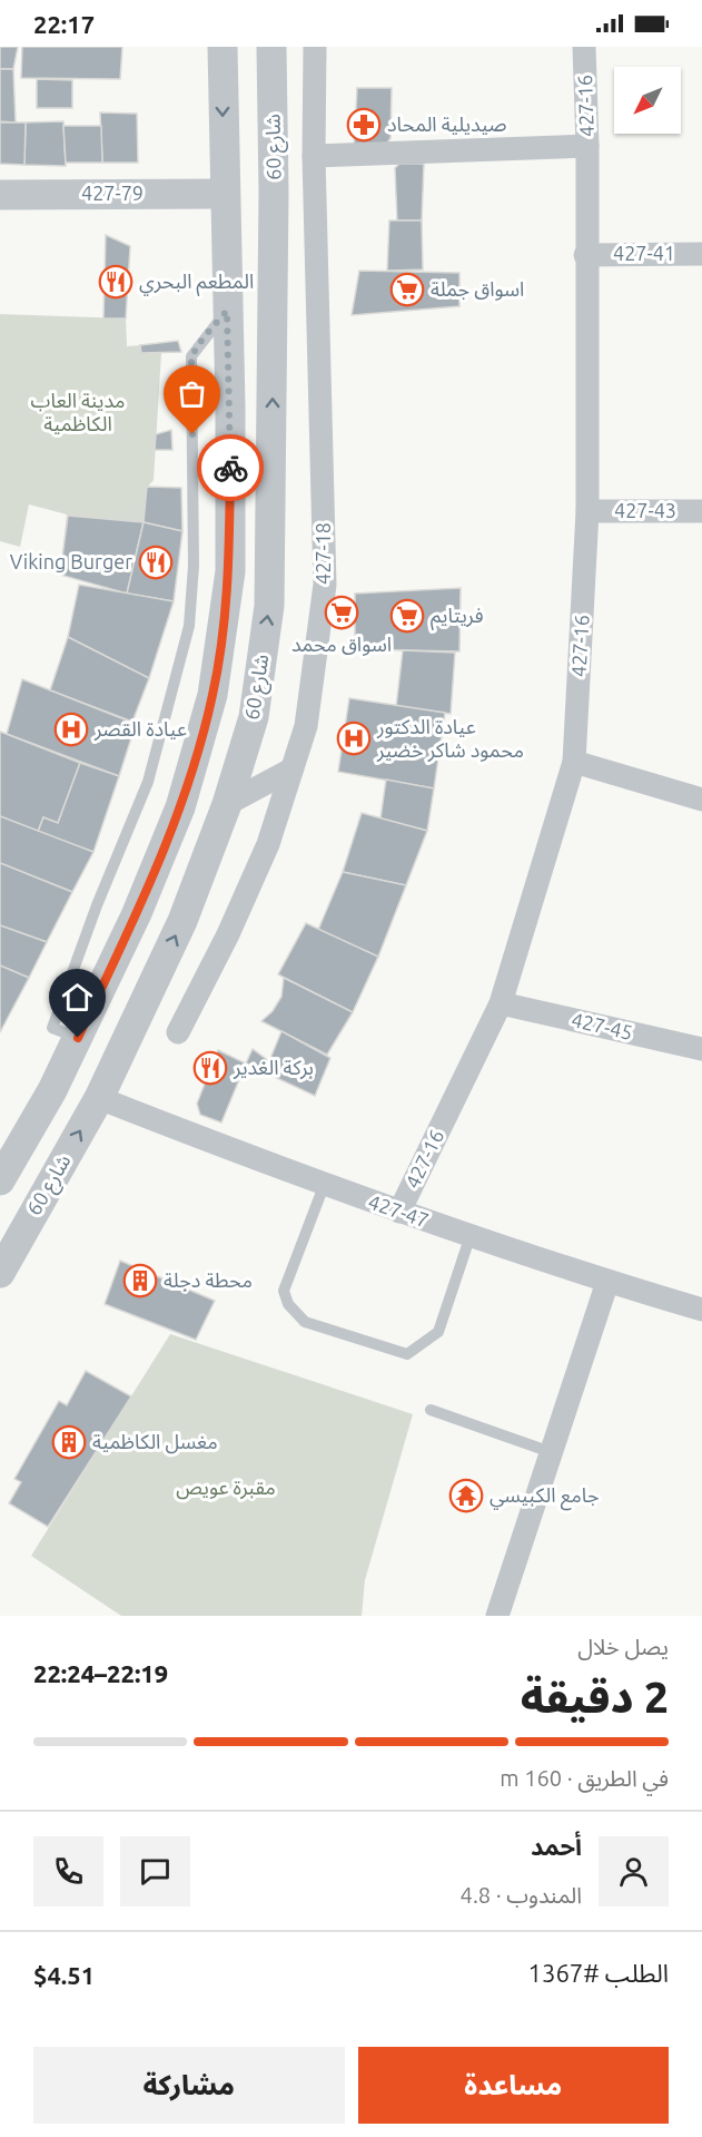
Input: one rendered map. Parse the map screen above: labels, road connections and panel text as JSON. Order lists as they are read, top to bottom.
{
  "streets": {
    "street": [
      "427-16",
      "شارع 60",
      "427-79",
      "427-41",
      "427-43",
      "427-18",
      "427-45",
      "427-47"
    ]
  },
  "crossings": [
    ["427-16", "427-41"],
    ["427-16", "427-43"],
    ["427-16", "427-45"],
    ["427-16", "427-47"],
    ["شارع 60", "427-47"]
  ],
  "parks": ["مدينة العاب الكاظمية", "مقبرة عويص"],
  "places": {
    "pharmacy": ["صيديلية المحاد"],
    "restaurant": ["المطعم البحري", "Viking Burger", "بركة الغدير"],
    "supermarket": ["اسواق جملة", "اسواق محمد", "فريتايم"],
    "hospital": ["عيادة القصر", "عيادة الدكتور محمود شاكر خضير"],
    "building": ["محطة دجلة", "مغسل الكاظمية"],
    "temple": ["جامع الكبيسي"]
  },
  "north": "bottom left",
  "page": {
    "status": "22:17",
    "heading": ["2 دقيقة", "يصل خلال", "22:19–22:24"],
    "panel": [
      "أحمد",
      "المندوب · 4.8",
      "الطلب #1367",
      "$4.51"
    ],
    "bar": "في الطريق · 160 m",
    "buttons": ["مساعدة", "مشاركة"]
  }
}
